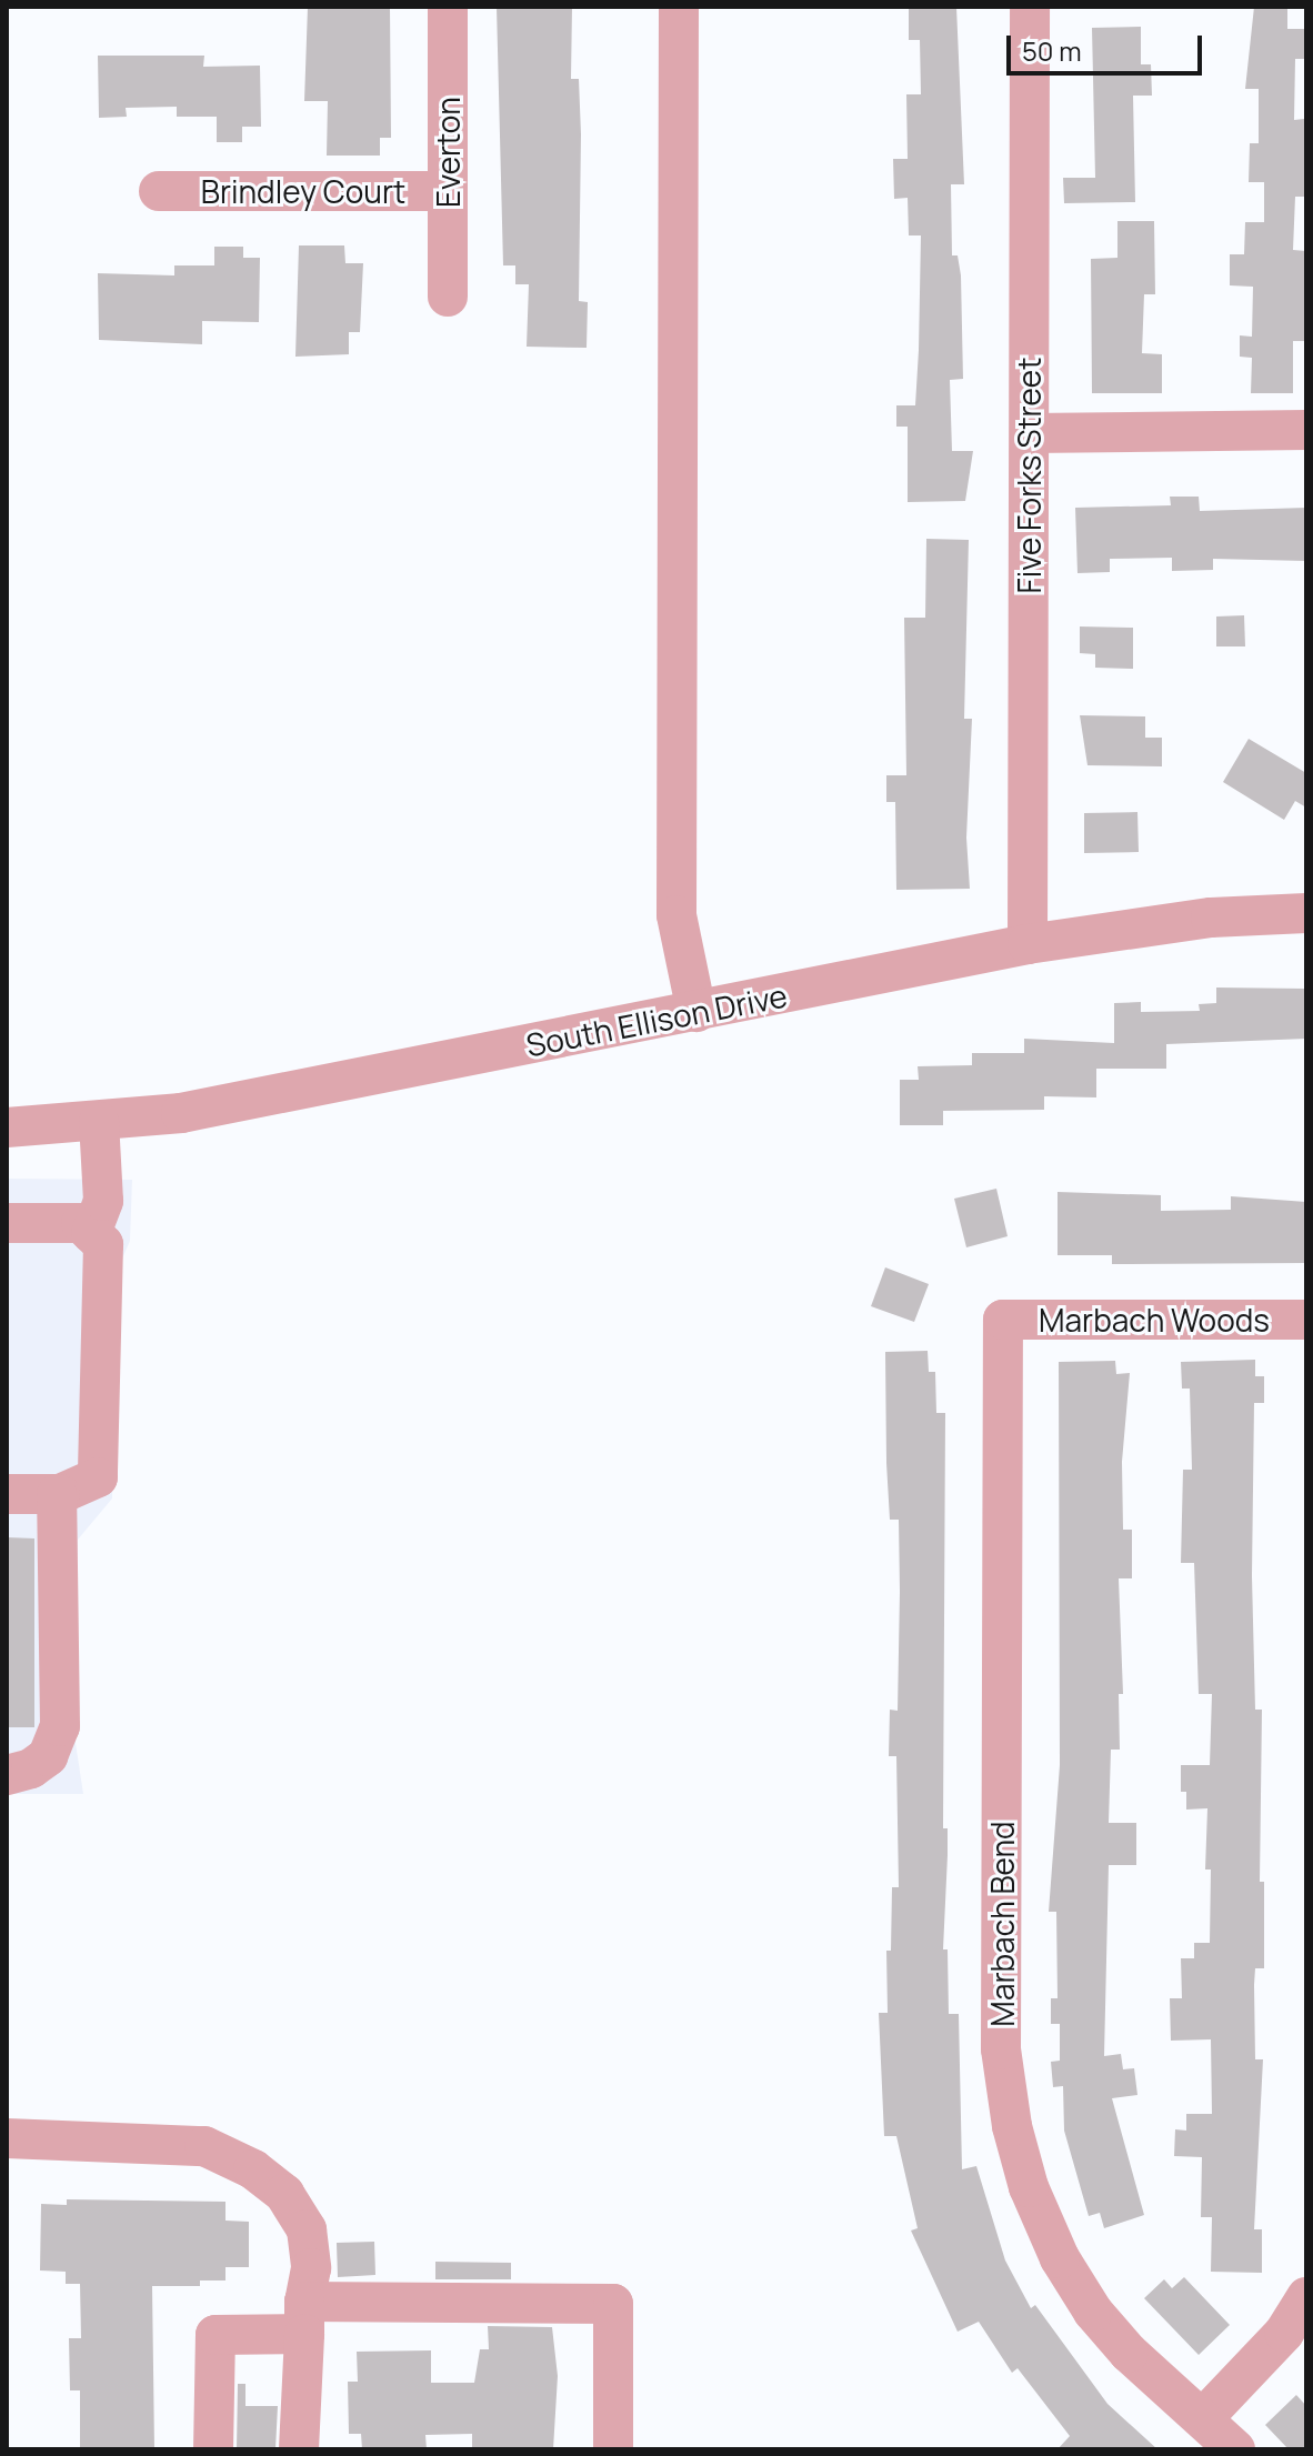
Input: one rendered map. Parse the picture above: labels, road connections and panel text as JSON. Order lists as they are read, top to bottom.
{
  "streets": {
    "street": [
      "Everton",
      "Brindley Court",
      "Five Forks Street",
      "South Ellison Drive",
      "Marbach Woods",
      "Marbach Bend"
    ]
  },
  "crossings": [
    ["Everton", "Brindley Court"],
    ["Five Forks Street", "South Ellison Drive"],
    ["Marbach Woods", "Marbach Bend"]
  ],
  "scale_bar": "50 m"
}
